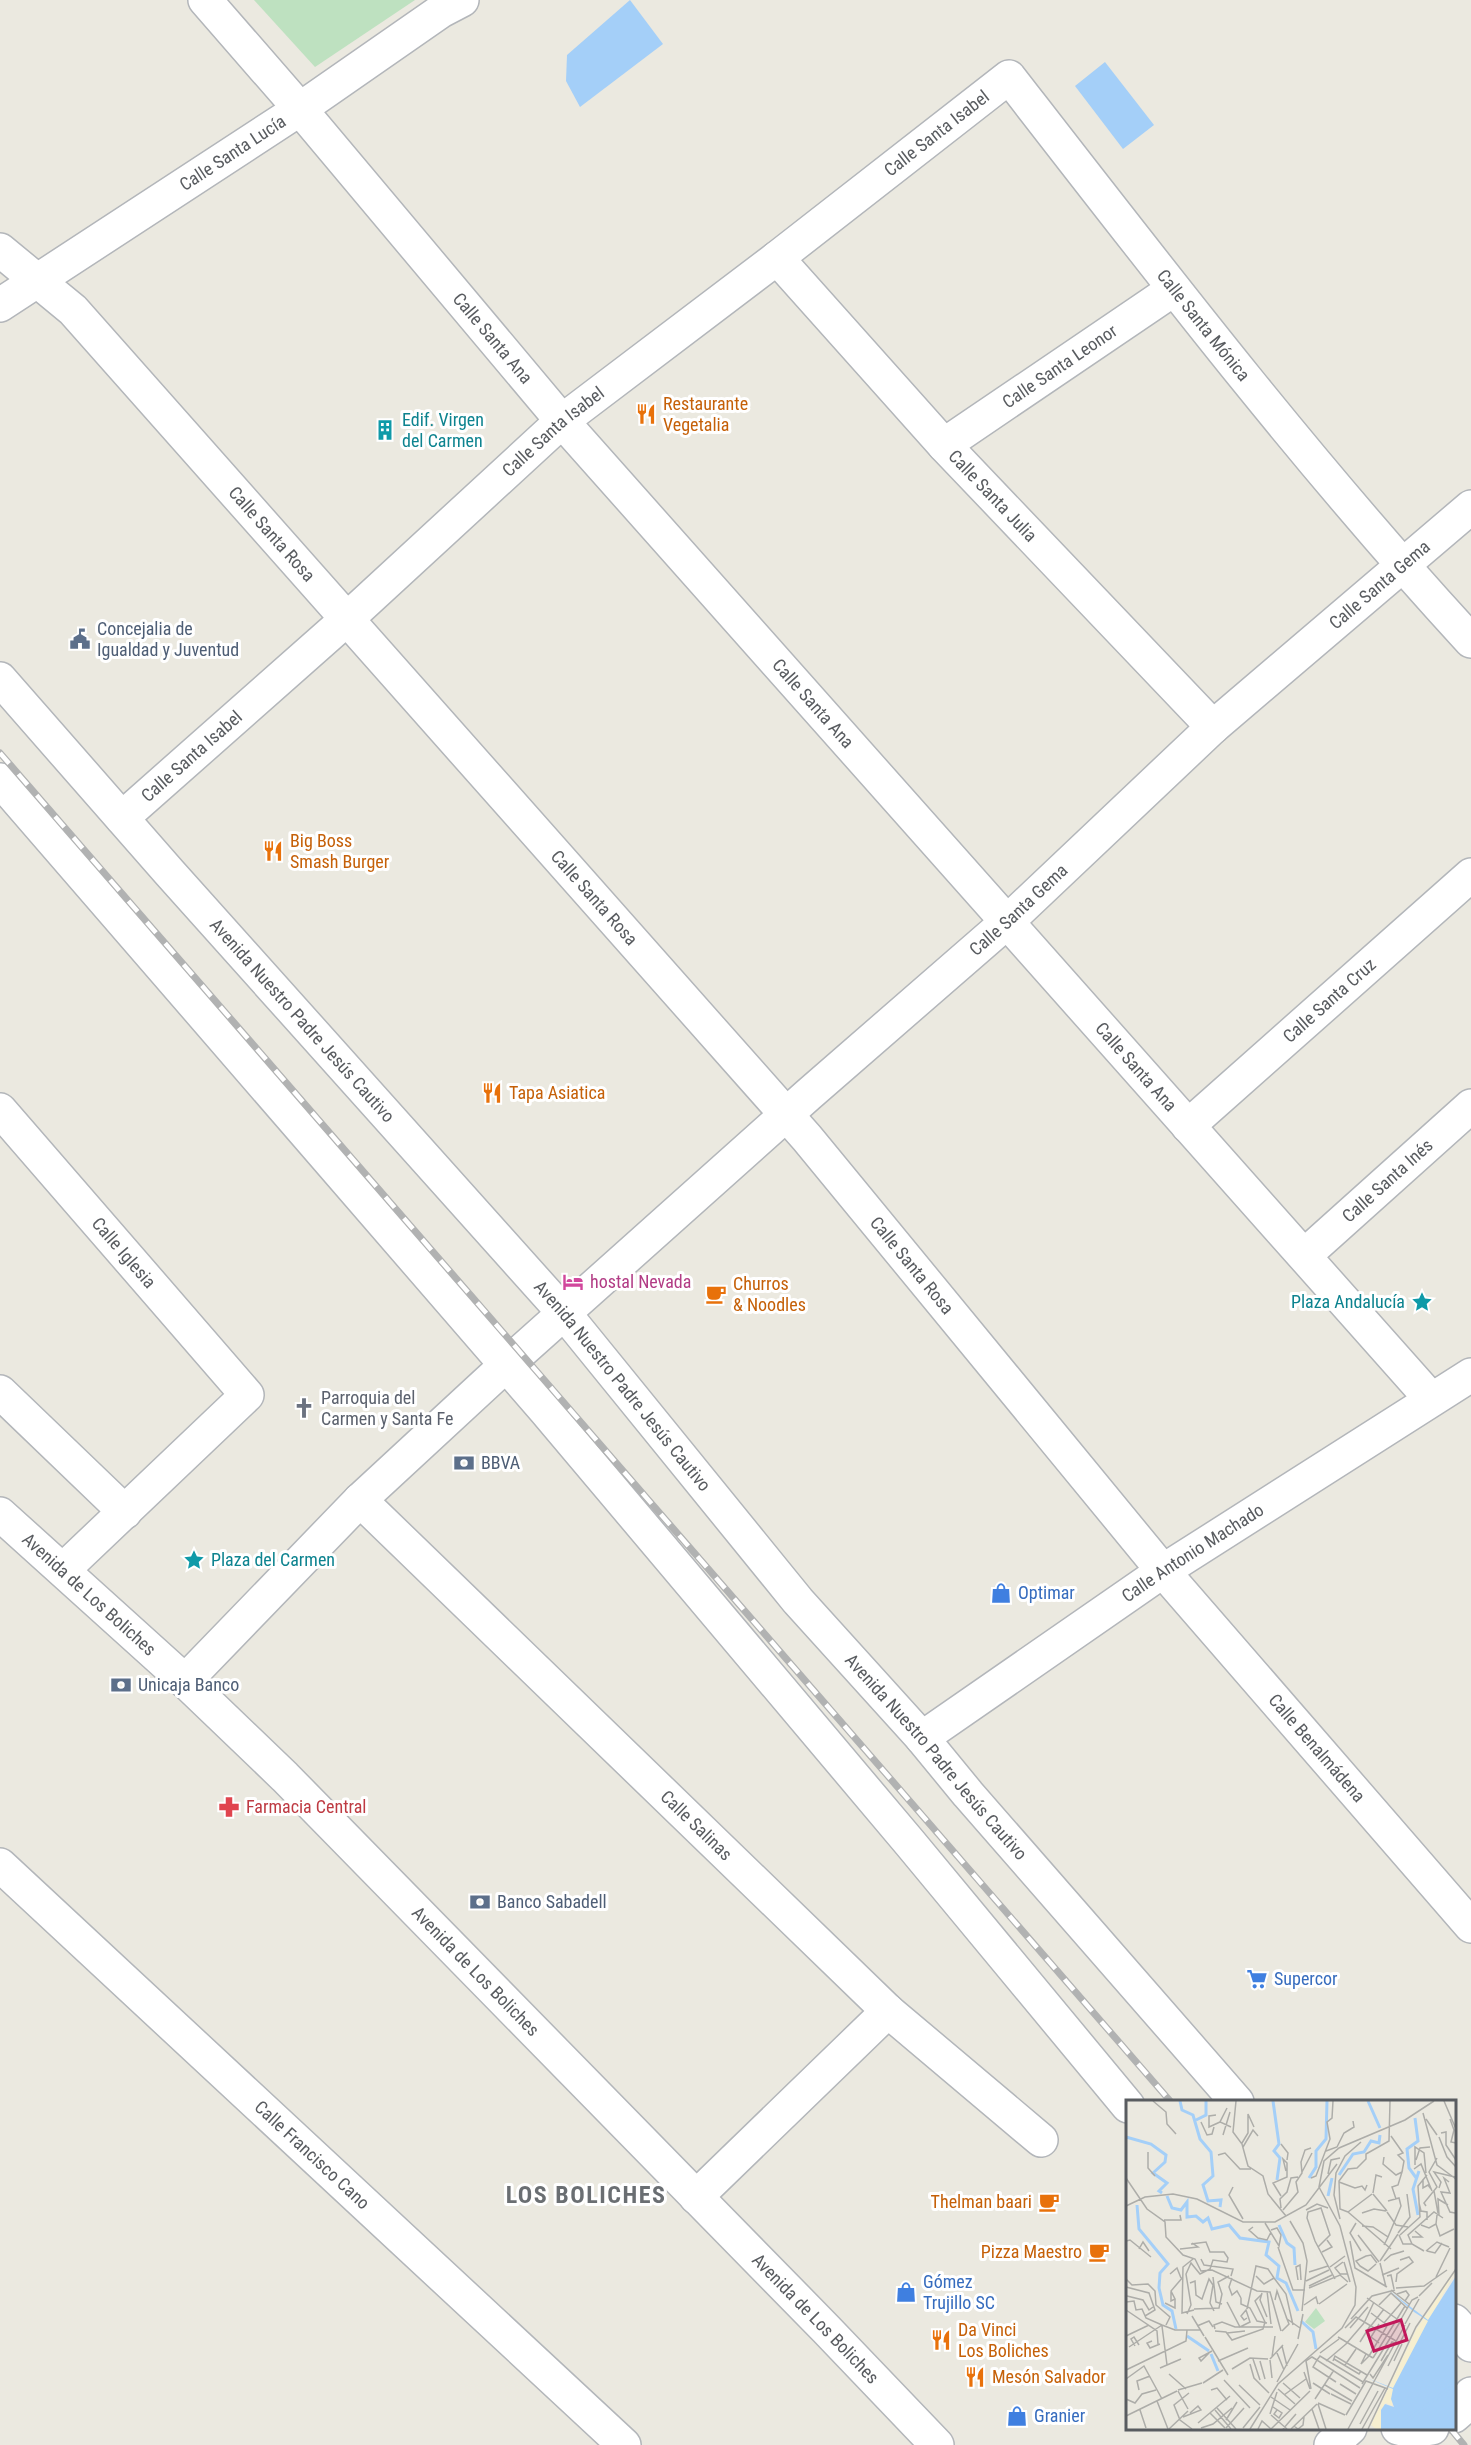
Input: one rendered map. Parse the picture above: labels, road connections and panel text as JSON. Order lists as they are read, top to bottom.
{
  "streets": {
    "street": [
      "Calle Santa Isabel",
      "Calle Santa Lucía",
      "Calle Santa Mónica",
      "Calle Santa Ana",
      "Calle Santa Leonor",
      "Calle Santa Julia",
      "Calle Santa Rosa",
      "Calle Santa Gema",
      "Calle Santa Cruz",
      "Avenida Nuestro Padre Jesús Cautivo",
      "Calle Santa Inés",
      "Calle Iglesia",
      "Calle Antonio Machado",
      "Avenida de Los Boliches",
      "Calle Benalmádena",
      "Calle Salinas",
      "Calle Francisco Cano"
    ]
  },
  "crossings": [
    ["Calle Santa Isabel", "Calle Santa Mónica"],
    ["Calle Santa Isabel", "Calle Santa Ana"],
    ["Calle Santa Isabel", "Calle Santa Julia"],
    ["Calle Santa Isabel", "Calle Santa Rosa"],
    ["Calle Santa Isabel", "Avenida Nuestro Padre Jesús Cautivo"],
    ["Calle Santa Lucía", "Calle Santa Ana"],
    ["Calle Santa Lucía", "Calle Santa Rosa"],
    ["Calle Santa Mónica", "Calle Santa Leonor"],
    ["Calle Santa Mónica", "Calle Santa Gema"],
    ["Calle Santa Ana", "Calle Santa Gema"],
    ["Calle Santa Ana", "Calle Santa Cruz"],
    ["Calle Santa Ana", "Calle Santa Inés"],
    ["Calle Santa Ana", "Calle Antonio Machado"],
    ["Calle Santa Leonor", "Calle Santa Julia"],
    ["Calle Santa Julia", "Calle Santa Gema"],
    ["Calle Santa Rosa", "Calle Santa Gema"],
    ["Calle Santa Rosa", "Calle Antonio Machado"],
    ["Calle Santa Rosa", "Calle Benalmádena"],
    ["Calle Santa Gema", "Avenida Nuestro Padre Jesús Cautivo"],
    ["Calle Santa Gema", "Avenida de Los Boliches"],
    ["Calle Santa Gema", "Calle Salinas"],
    ["Avenida Nuestro Padre Jesús Cautivo", "Calle Antonio Machado"],
    ["Calle Antonio Machado", "Calle Benalmádena"]
  ],
  "districts": ["LOS BOLICHES"],
  "places": {
    "restaurant": [
      "Restaurante Vegetalia",
      "Big Boss Smash Burger",
      "Tapa Asiatica",
      "Da Vinci Los Boliches",
      "Mesón Salvador"
    ],
    "building": ["Edif. Virgen del Carmen"],
    "public building": ["Concejalia de Igualdad y Juventud"],
    "hotel": ["hostal Nevada"],
    "cafe": ["Churros & Noodles", "Thelman baari", "Pizza Maestro"],
    "place": ["Plaza Andalucía", "Plaza del Carmen"],
    "church": ["Parroquia del Carmen y Santa Fe"],
    "bank": ["BBVA", "Unicaja Banco", "Banco Sabadell"],
    "shop": ["Optimar", "Gómez Trujillo SC", "Granier"],
    "pharmacy": ["Farmacia Central"],
    "supermarket": ["Supercor"]
  }
}
